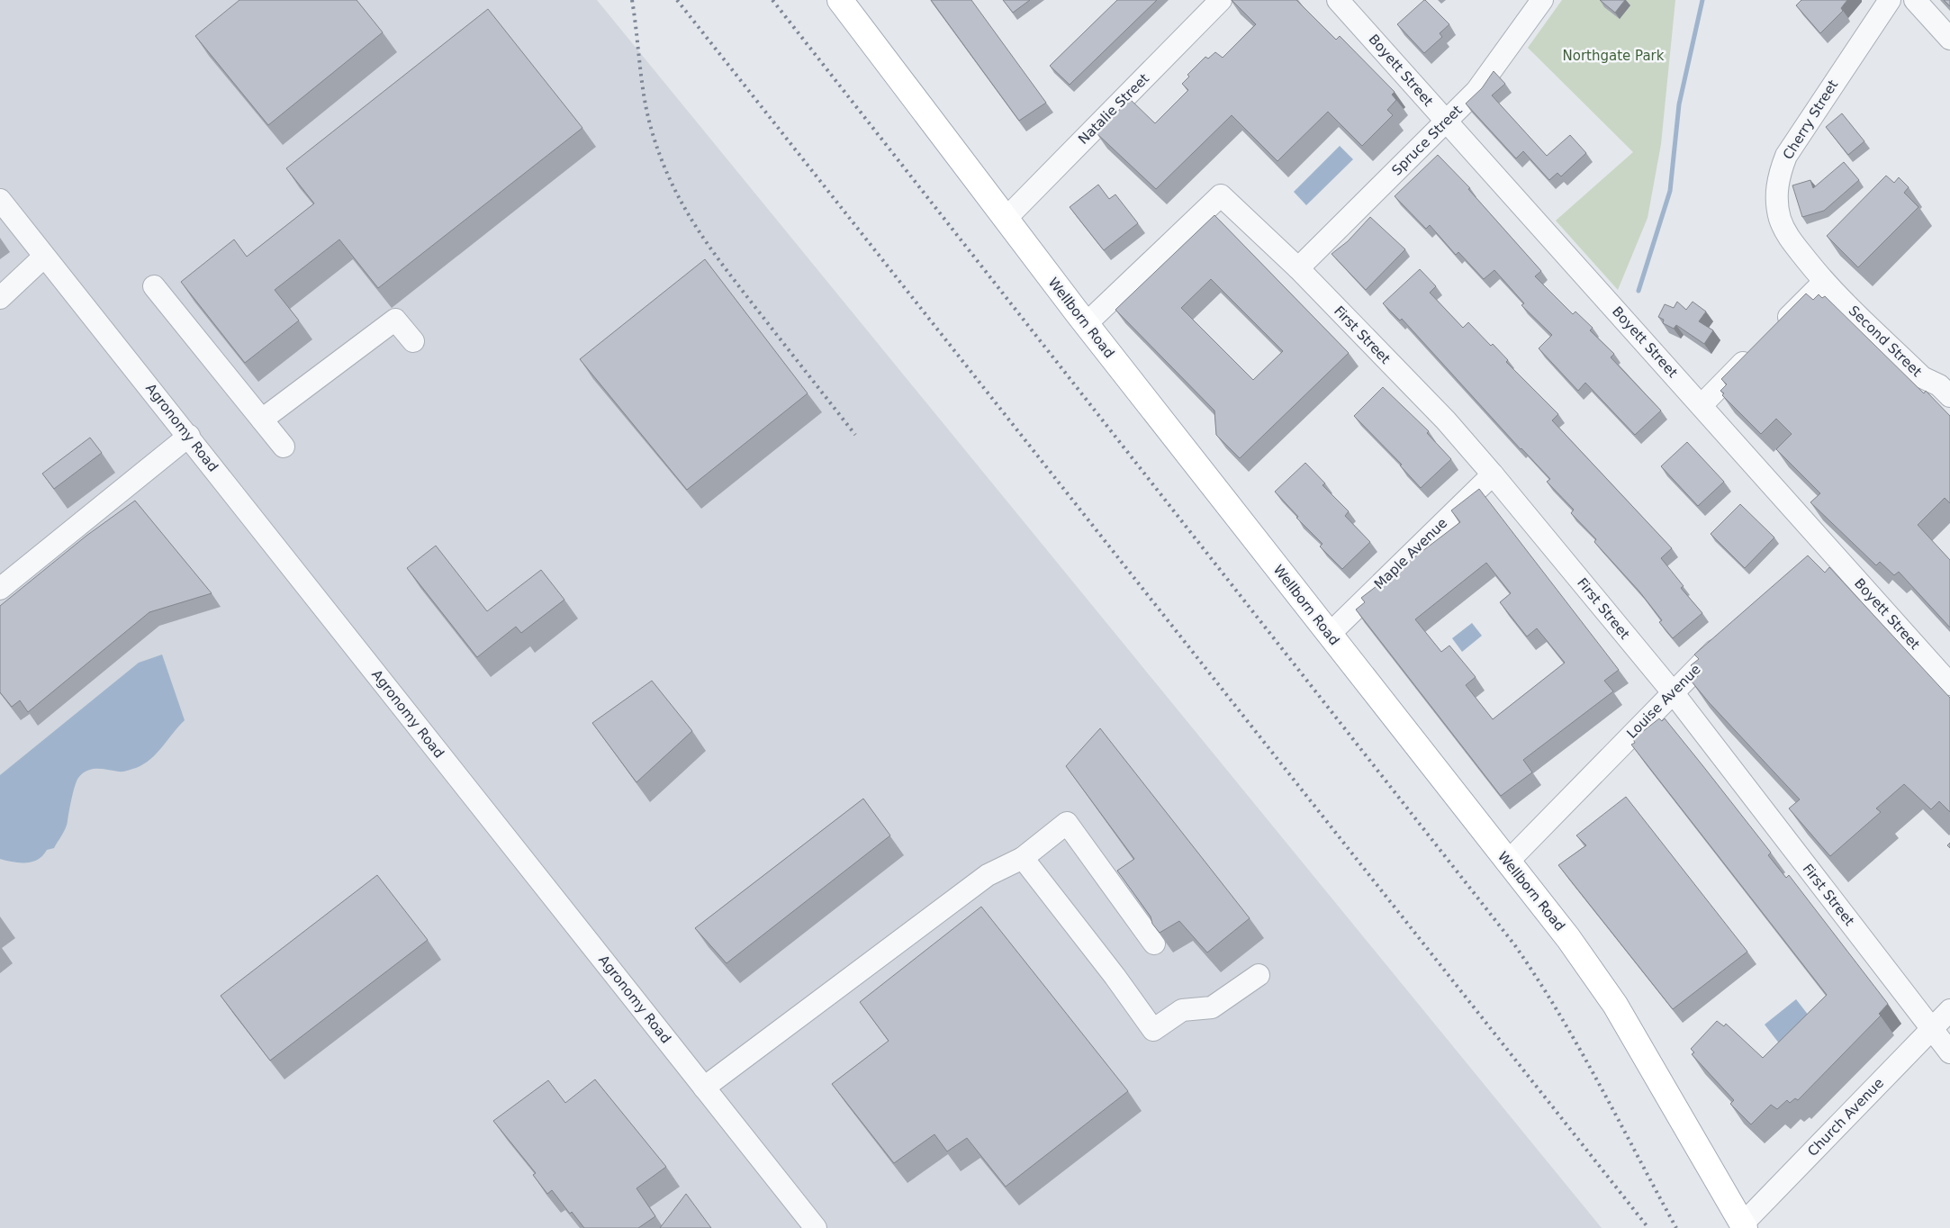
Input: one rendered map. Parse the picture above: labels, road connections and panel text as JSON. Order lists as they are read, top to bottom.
{
  "streets": {
    "main road": ["Wellborn Road"],
    "street": [
      "Boyett Street",
      "Natalie Street",
      "Cherry Street",
      "Spruce Street",
      "First Street",
      "Second Street",
      "Agronomy Road",
      "Maple Avenue",
      "Louise Avenue",
      "Church Avenue"
    ]
  },
  "crossings": [
    ["Boyett Street", "Spruce Street"],
    ["Natalie Street", "Wellborn Road"],
    ["Cherry Street", "Second Street"],
    ["Spruce Street", "First Street"],
    ["Wellborn Road", "First Street"],
    ["Wellborn Road", "Maple Avenue"],
    ["Wellborn Road", "Louise Avenue"],
    ["Wellborn Road", "Church Avenue"],
    ["First Street", "Maple Avenue"],
    ["First Street", "Louise Avenue"],
    ["First Street", "Church Avenue"]
  ],
  "parks": ["Northgate Park"]
}
